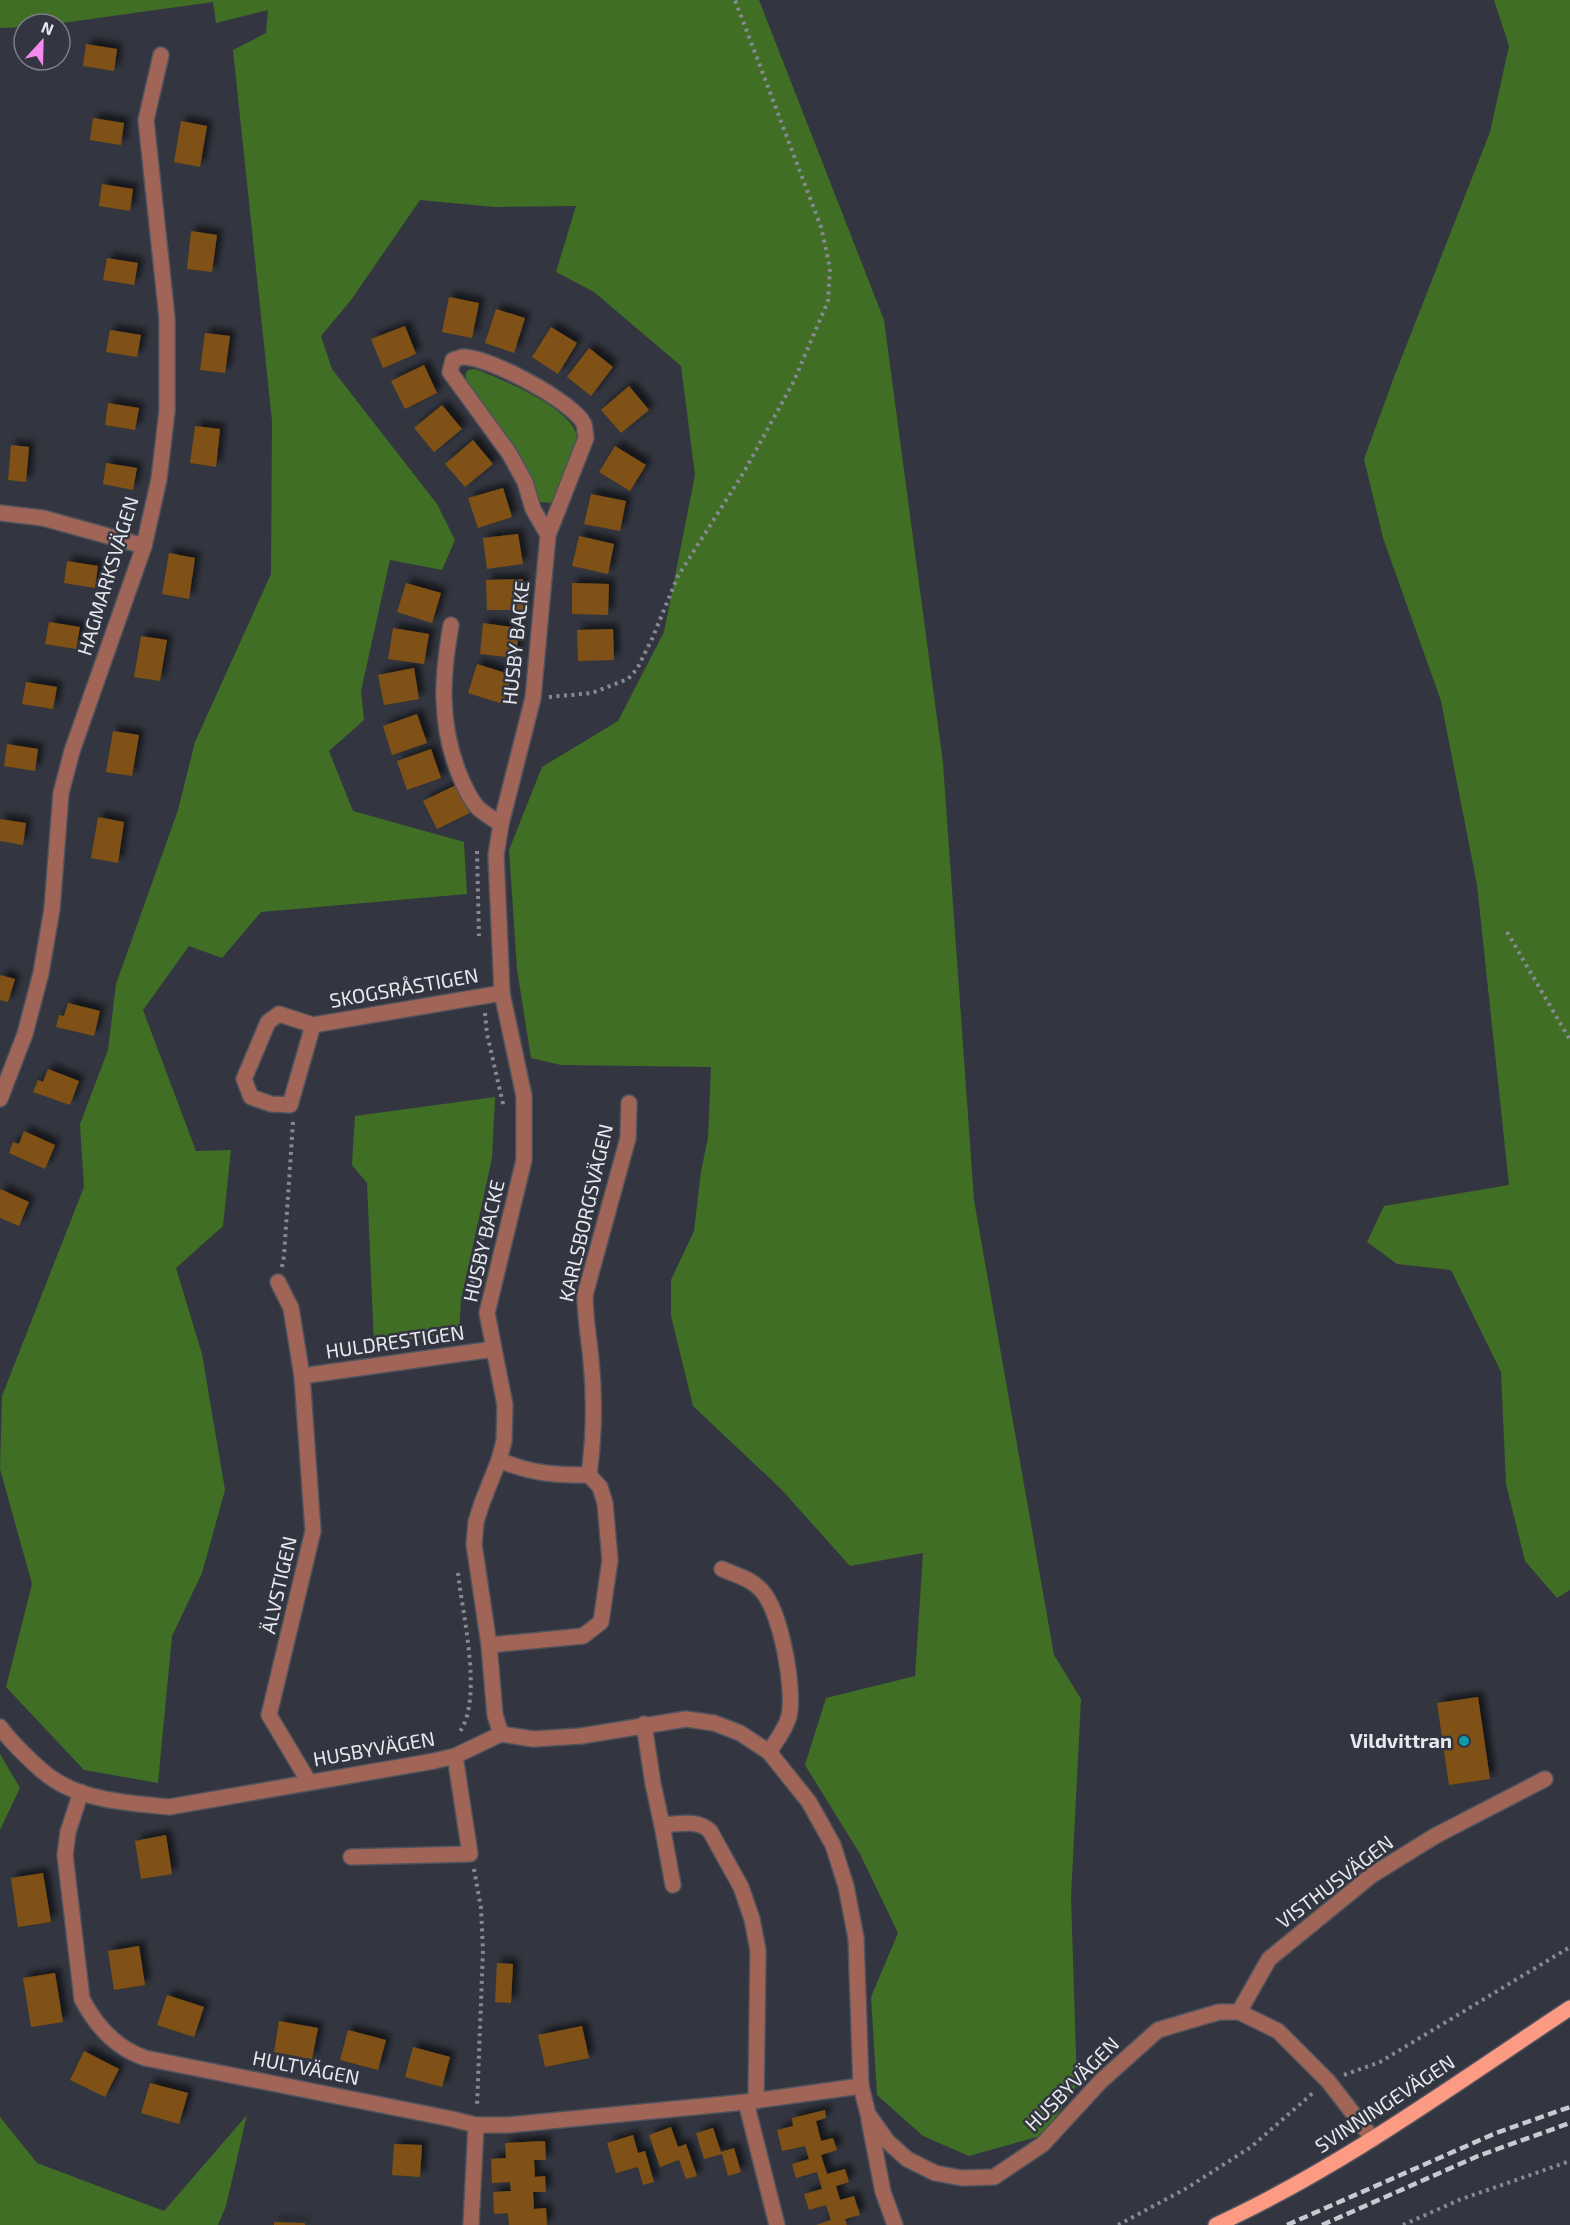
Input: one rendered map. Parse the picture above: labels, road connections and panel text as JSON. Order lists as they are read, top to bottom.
{
  "streets": {
    "main road": ["SVINNINGEVÄGEN"],
    "street": [
      "HAGMARKSVÄGEN",
      "HUSBY BACKE",
      "SKOGSRÅSTIGEN",
      "KARLSBORGSVÄGEN",
      "HULDRESTIGEN",
      "ÄLVSTIGEN",
      "HUSBYVÄGEN",
      "VISTHUSVÄGEN",
      "HULTVÄGEN"
    ]
  },
  "crossings": [
    ["HUSBY BACKE", "SKOGSRÅSTIGEN"],
    ["HUSBY BACKE", "HULDRESTIGEN"],
    ["HUSBY BACKE", "HUSBYVÄGEN"],
    ["HULDRESTIGEN", "ÄLVSTIGEN"],
    ["ÄLVSTIGEN", "HUSBYVÄGEN"],
    ["HUSBYVÄGEN", "VISTHUSVÄGEN"],
    ["HUSBYVÄGEN", "HULTVÄGEN"]
  ],
  "places": ["Vildvittran"],
  "north": "top"
}
